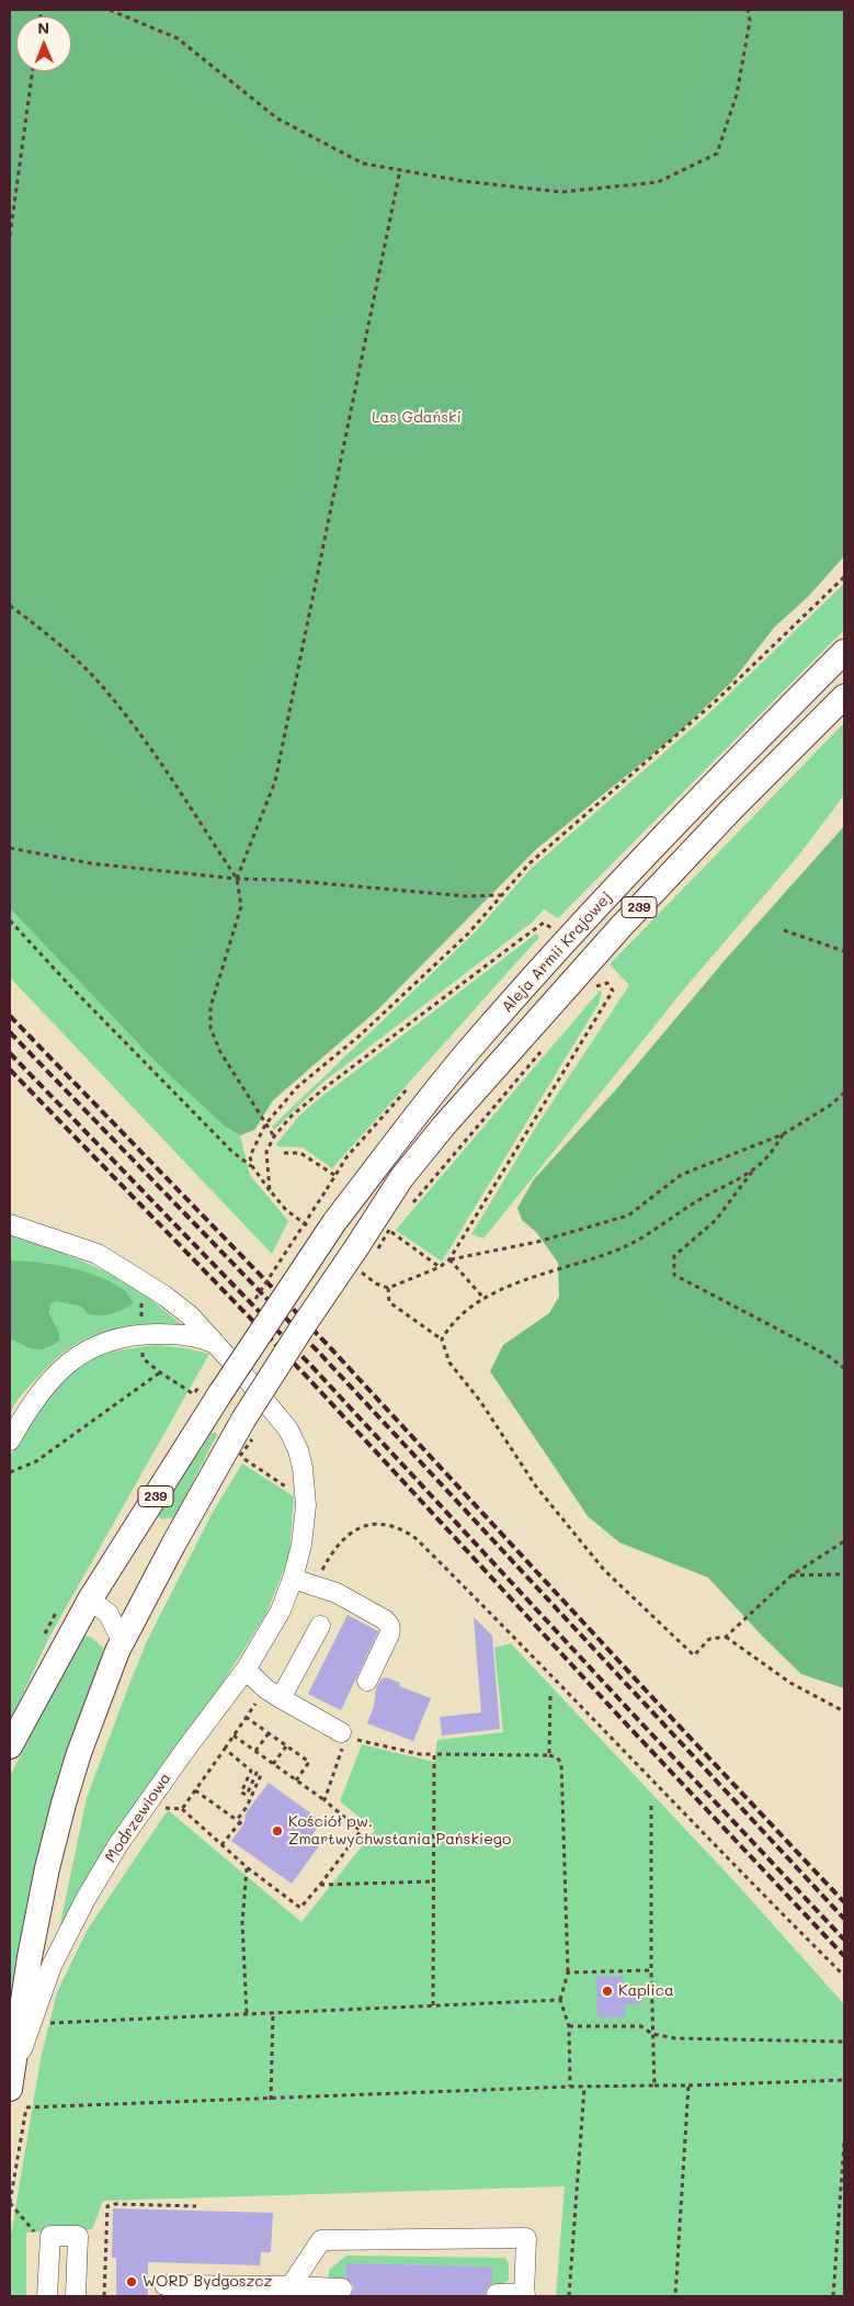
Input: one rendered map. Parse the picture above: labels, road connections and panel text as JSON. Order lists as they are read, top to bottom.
{
  "streets": {
    "main road": ["239", "Aleja Armii Krajowej"],
    "street": ["Modrzewiowa"]
  },
  "crossings": [
    ["239", "Aleja Armii Krajowej"],
    ["239", "Modrzewiowa"]
  ],
  "parks": ["Las Gdański"],
  "places": ["Kościół pw. Zmartwychwstania Pańskiego", "Kaplica", "WORD Bydgoszcz"],
  "north": "top"
}
